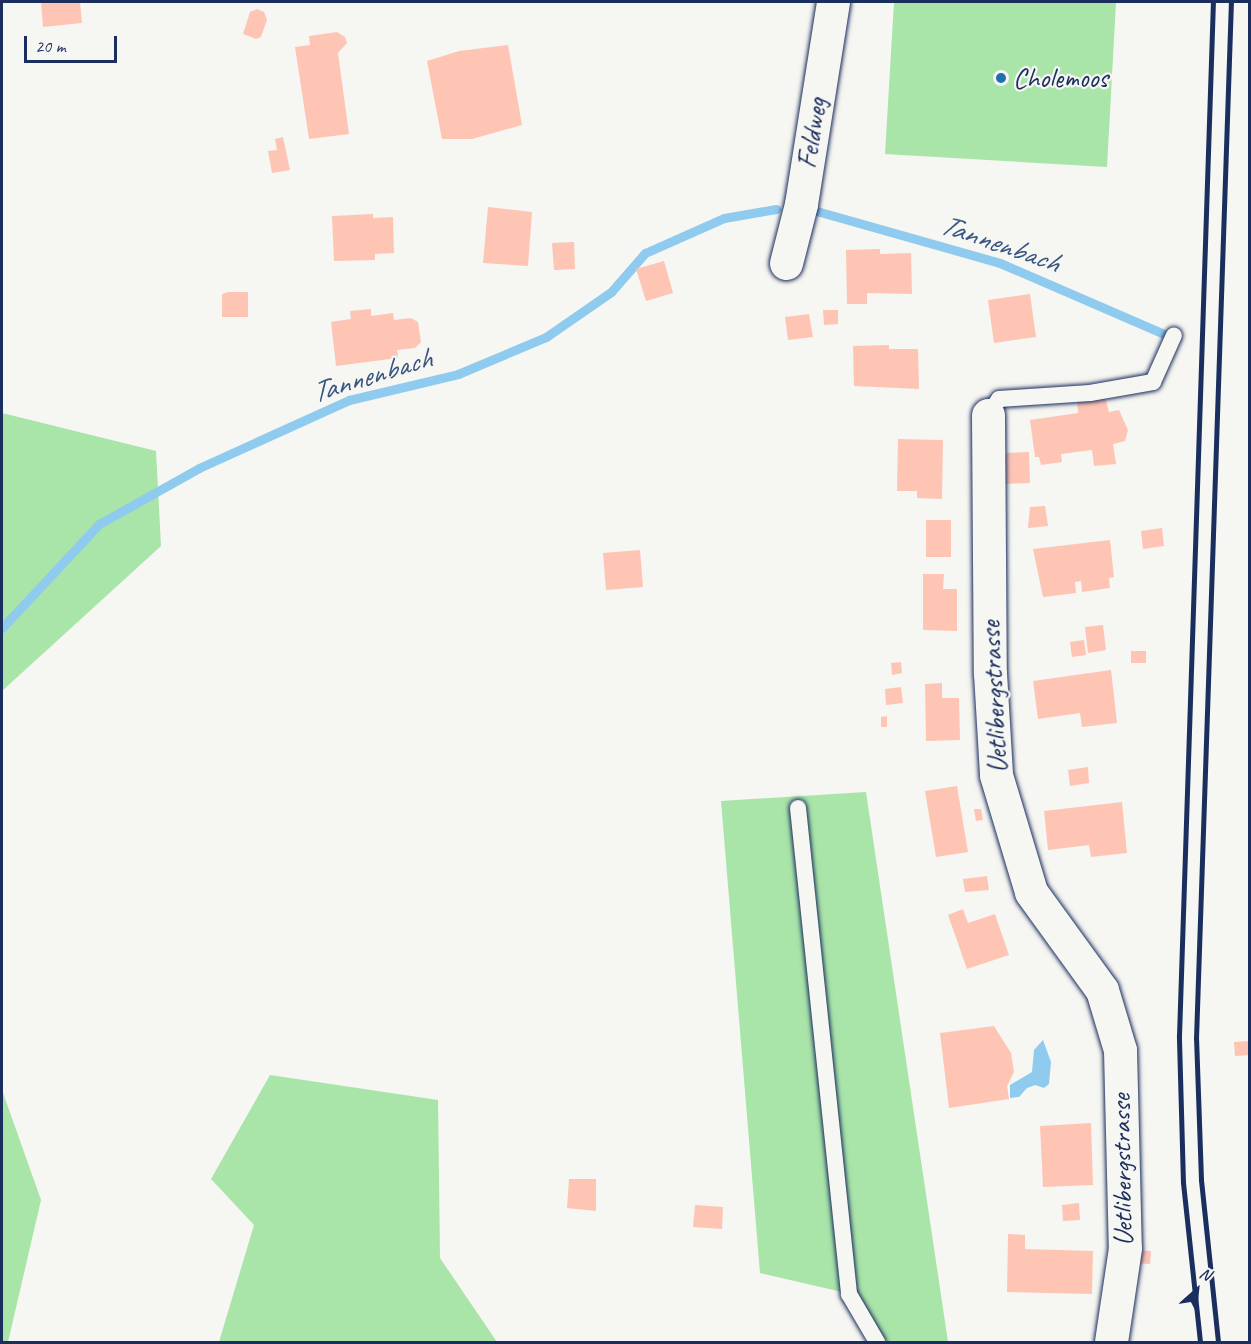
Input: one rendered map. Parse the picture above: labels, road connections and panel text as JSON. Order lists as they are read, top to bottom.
{
  "streets": {
    "street": ["Feldweg", "Uetlibergstrasse"]
  },
  "water": ["Tannenbach"],
  "places": ["Cholemoos"],
  "scale_bar": "20 m",
  "north": "top right"
}
